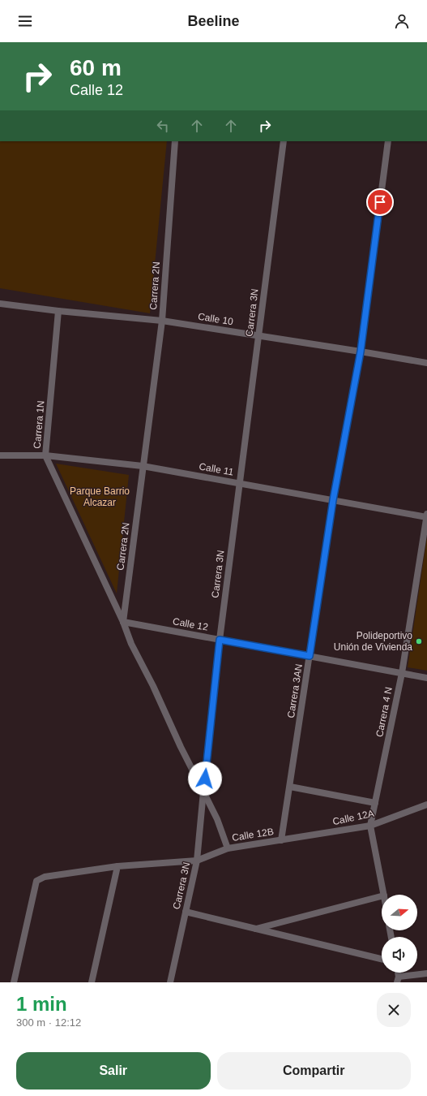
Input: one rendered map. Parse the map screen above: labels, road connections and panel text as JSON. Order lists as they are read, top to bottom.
{
  "streets": {
    "street": [
      "Carrera 2N",
      "Carrera 3N",
      "Calle 10",
      "Carrera 1N",
      "Calle 11",
      "Calle 12",
      "Carrera 3AN",
      "Carrera 4 N",
      "Calle 12A",
      "Calle 12B"
    ]
  },
  "crossings": [
    ["Carrera 2N", "Carrera 3N"],
    ["Carrera 2N", "Calle 10"],
    ["Carrera 2N", "Carrera 1N"],
    ["Carrera 2N", "Calle 11"],
    ["Carrera 2N", "Calle 12"],
    ["Carrera 3N", "Calle 10"],
    ["Carrera 3N", "Calle 11"],
    ["Carrera 3N", "Calle 12"],
    ["Carrera 3N", "Calle 12B"],
    ["Calle 10", "Carrera 1N"],
    ["Calle 10", "Carrera 3AN"],
    ["Carrera 1N", "Calle 11"],
    ["Carrera 1N", "Calle 12"],
    ["Calle 11", "Carrera 3AN"],
    ["Calle 11", "Carrera 4 N"],
    ["Calle 12", "Carrera 3AN"],
    ["Calle 12", "Carrera 4 N"],
    ["Carrera 3AN", "Calle 12A"],
    ["Carrera 3AN", "Calle 12B"],
    ["Carrera 4 N", "Calle 12A"],
    ["Calle 12A", "Calle 12B"]
  ],
  "parks": ["Parque Barrio Alcazar"],
  "places": ["Polideportivo Unión de Vivienda"],
  "north": "right",
  "page": {
    "header": "Beeline",
    "turn": ["60 m", "Calle 12"],
    "heading": ["1 min", "300 m · 12:12"],
    "buttons": ["Salir", "Compartir"]
  }
}
